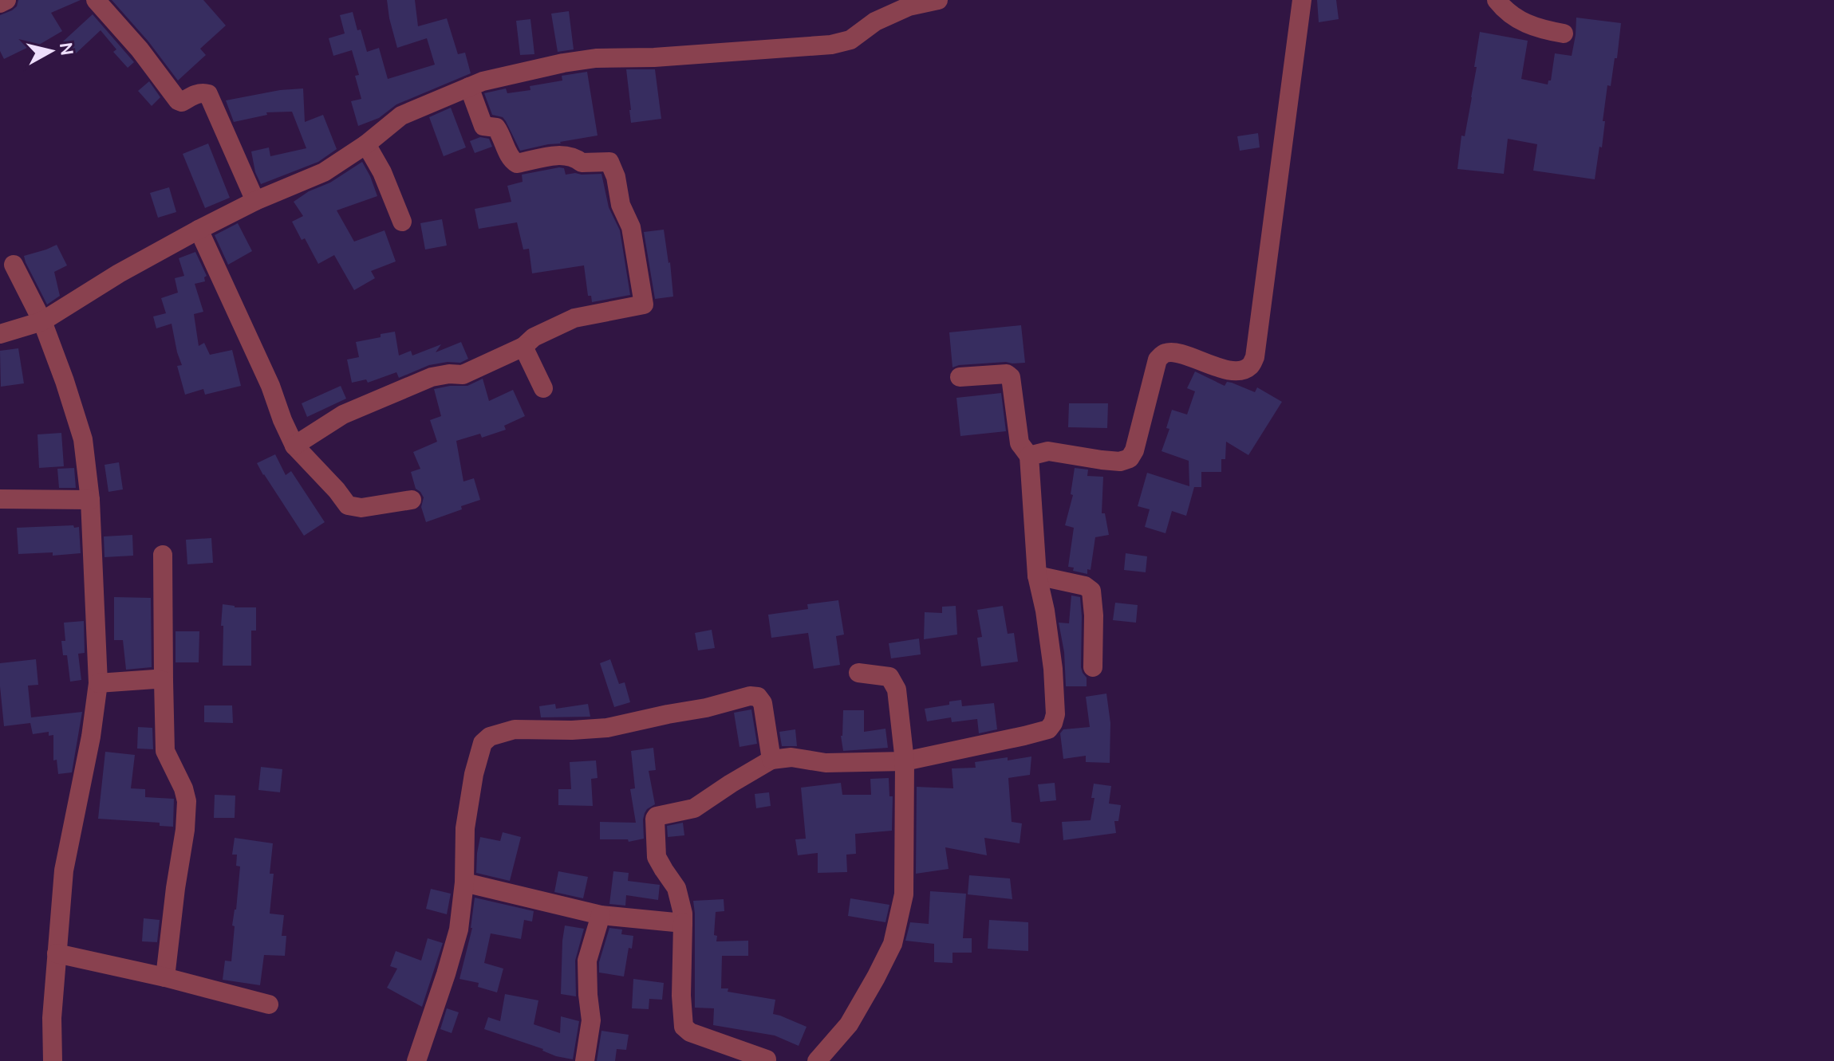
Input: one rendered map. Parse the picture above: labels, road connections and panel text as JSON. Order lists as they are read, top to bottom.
{
  "north": "right"
}
